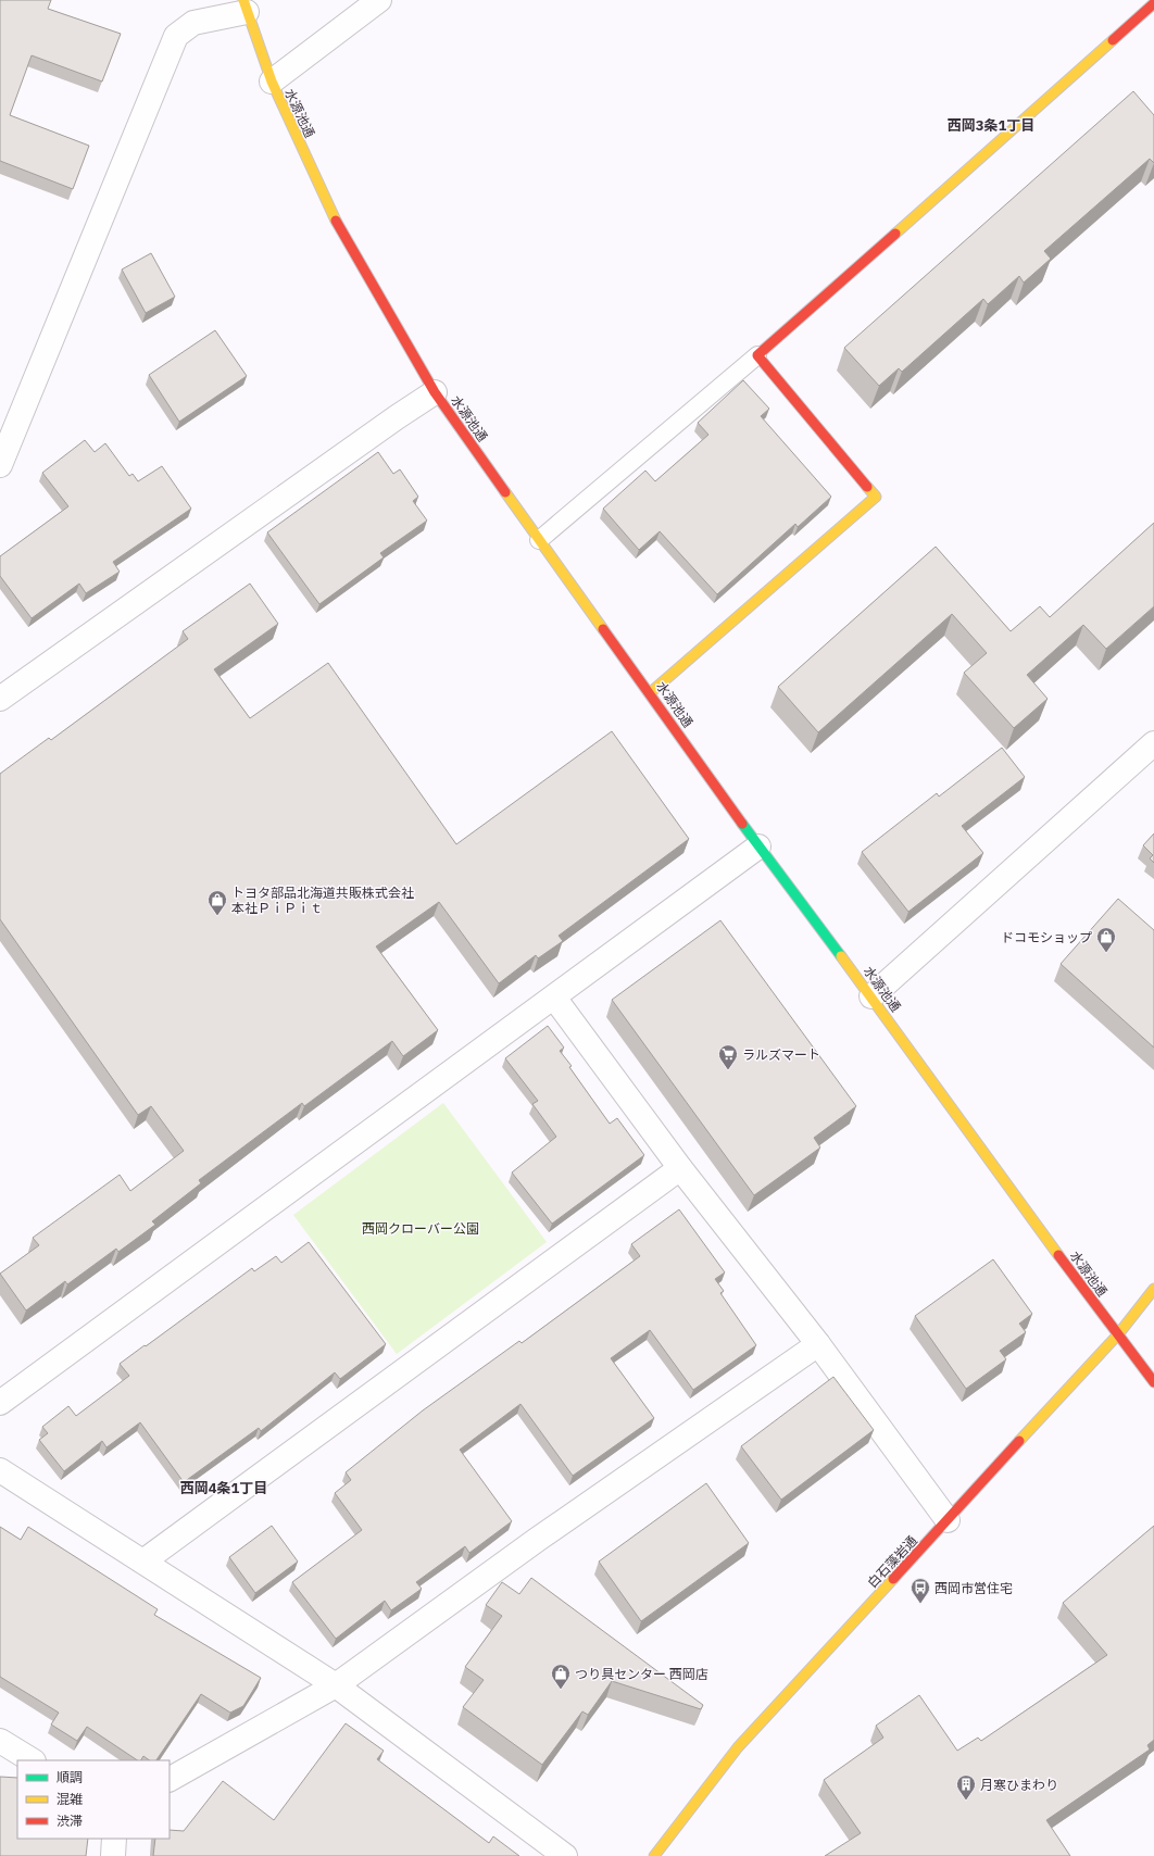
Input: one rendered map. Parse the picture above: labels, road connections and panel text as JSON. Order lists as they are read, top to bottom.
{
  "streets": {
    "street": ["水源池通", "白石藻岩通"]
  },
  "crossings": [
    ["水源池通", "白石藻岩通"]
  ],
  "districts": ["西岡3条1丁目", "西岡4条1丁目"],
  "parks": ["西岡クローバー公園"],
  "places": {
    "shop": ["トヨタ部品北海道共販株式会社 本社ＰｉＰｉｔ", "ドコモショップ", "つり具センター 西岡店"],
    "supermarket": ["ラルズマート"],
    "bus stop": ["西岡市営住宅"],
    "building": ["月寒ひまわり"]
  },
  "legend": ["順調", "混雑", "渋滞"]
}
